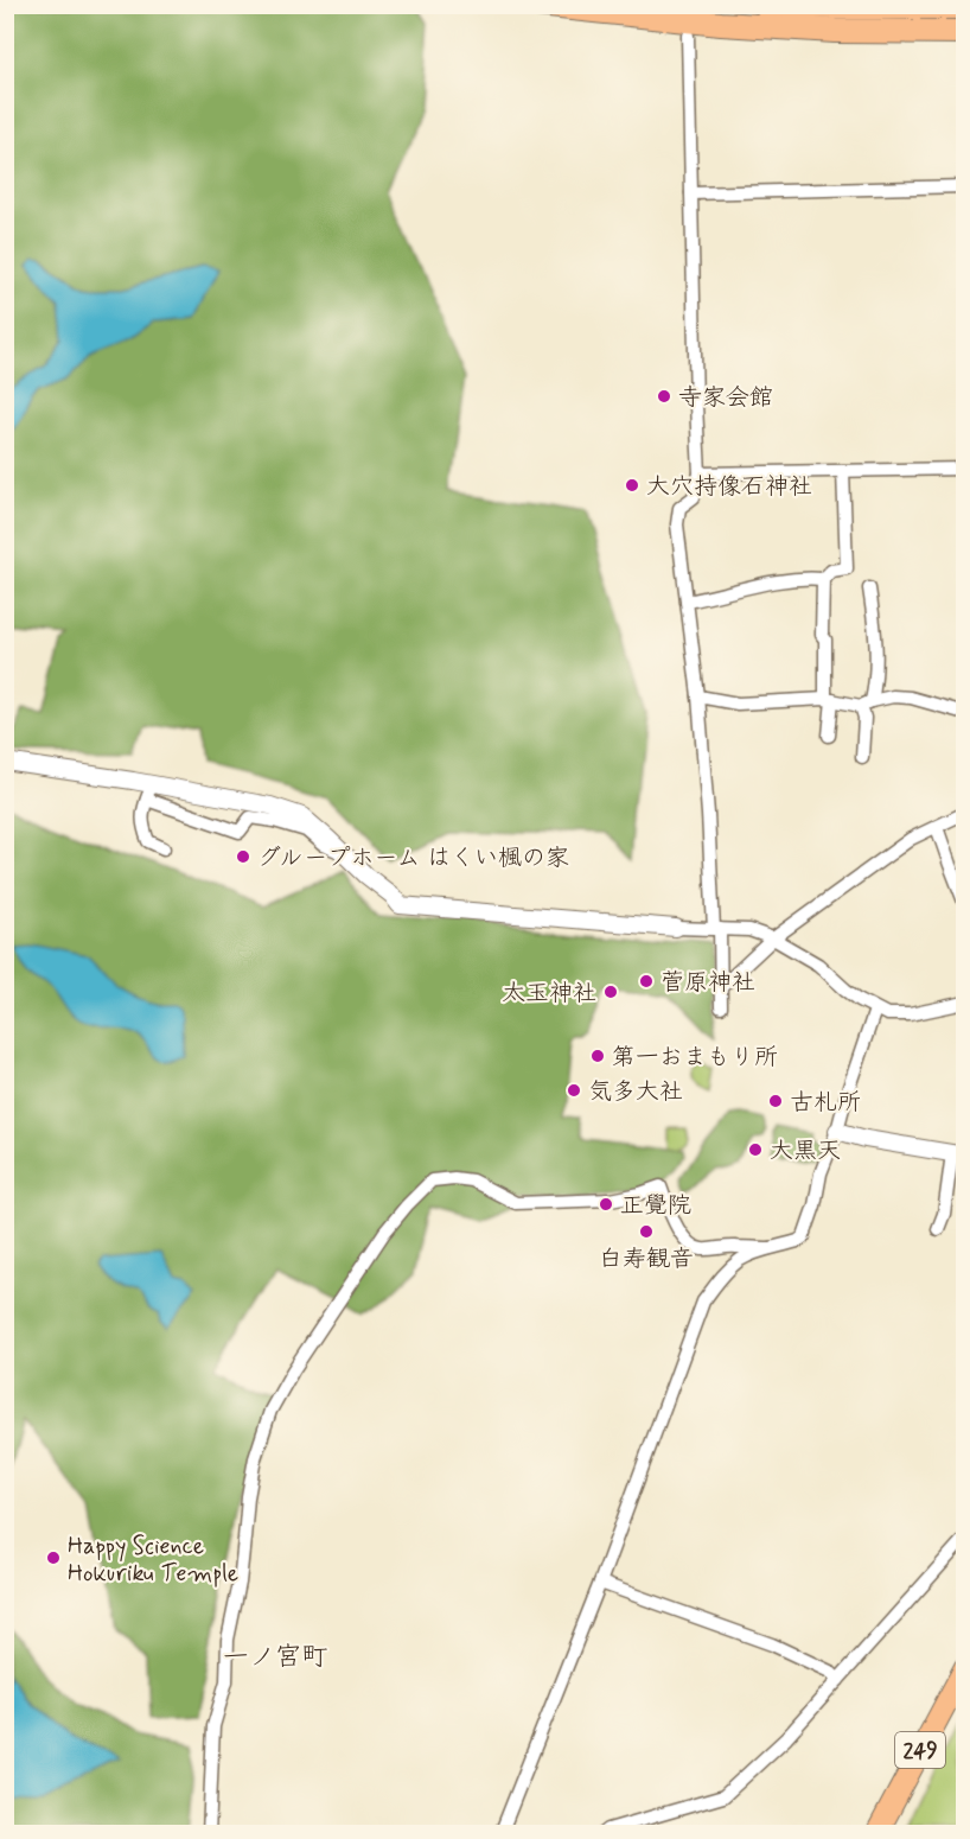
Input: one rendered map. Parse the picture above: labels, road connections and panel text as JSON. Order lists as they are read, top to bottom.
{
  "streets": {
    "highway": ["249"]
  },
  "districts": ["一ノ宮町"],
  "places": [
    "寺家会館",
    "大穴持像石神社",
    "グループホーム はくい楓の家",
    "菅原神社",
    "太玉神社",
    "第一おまもり所",
    "気多大社",
    "古札所",
    "大黒天",
    "正覺院",
    "白寿観音",
    "Happy Science Hokuriku Temple"
  ]
}
